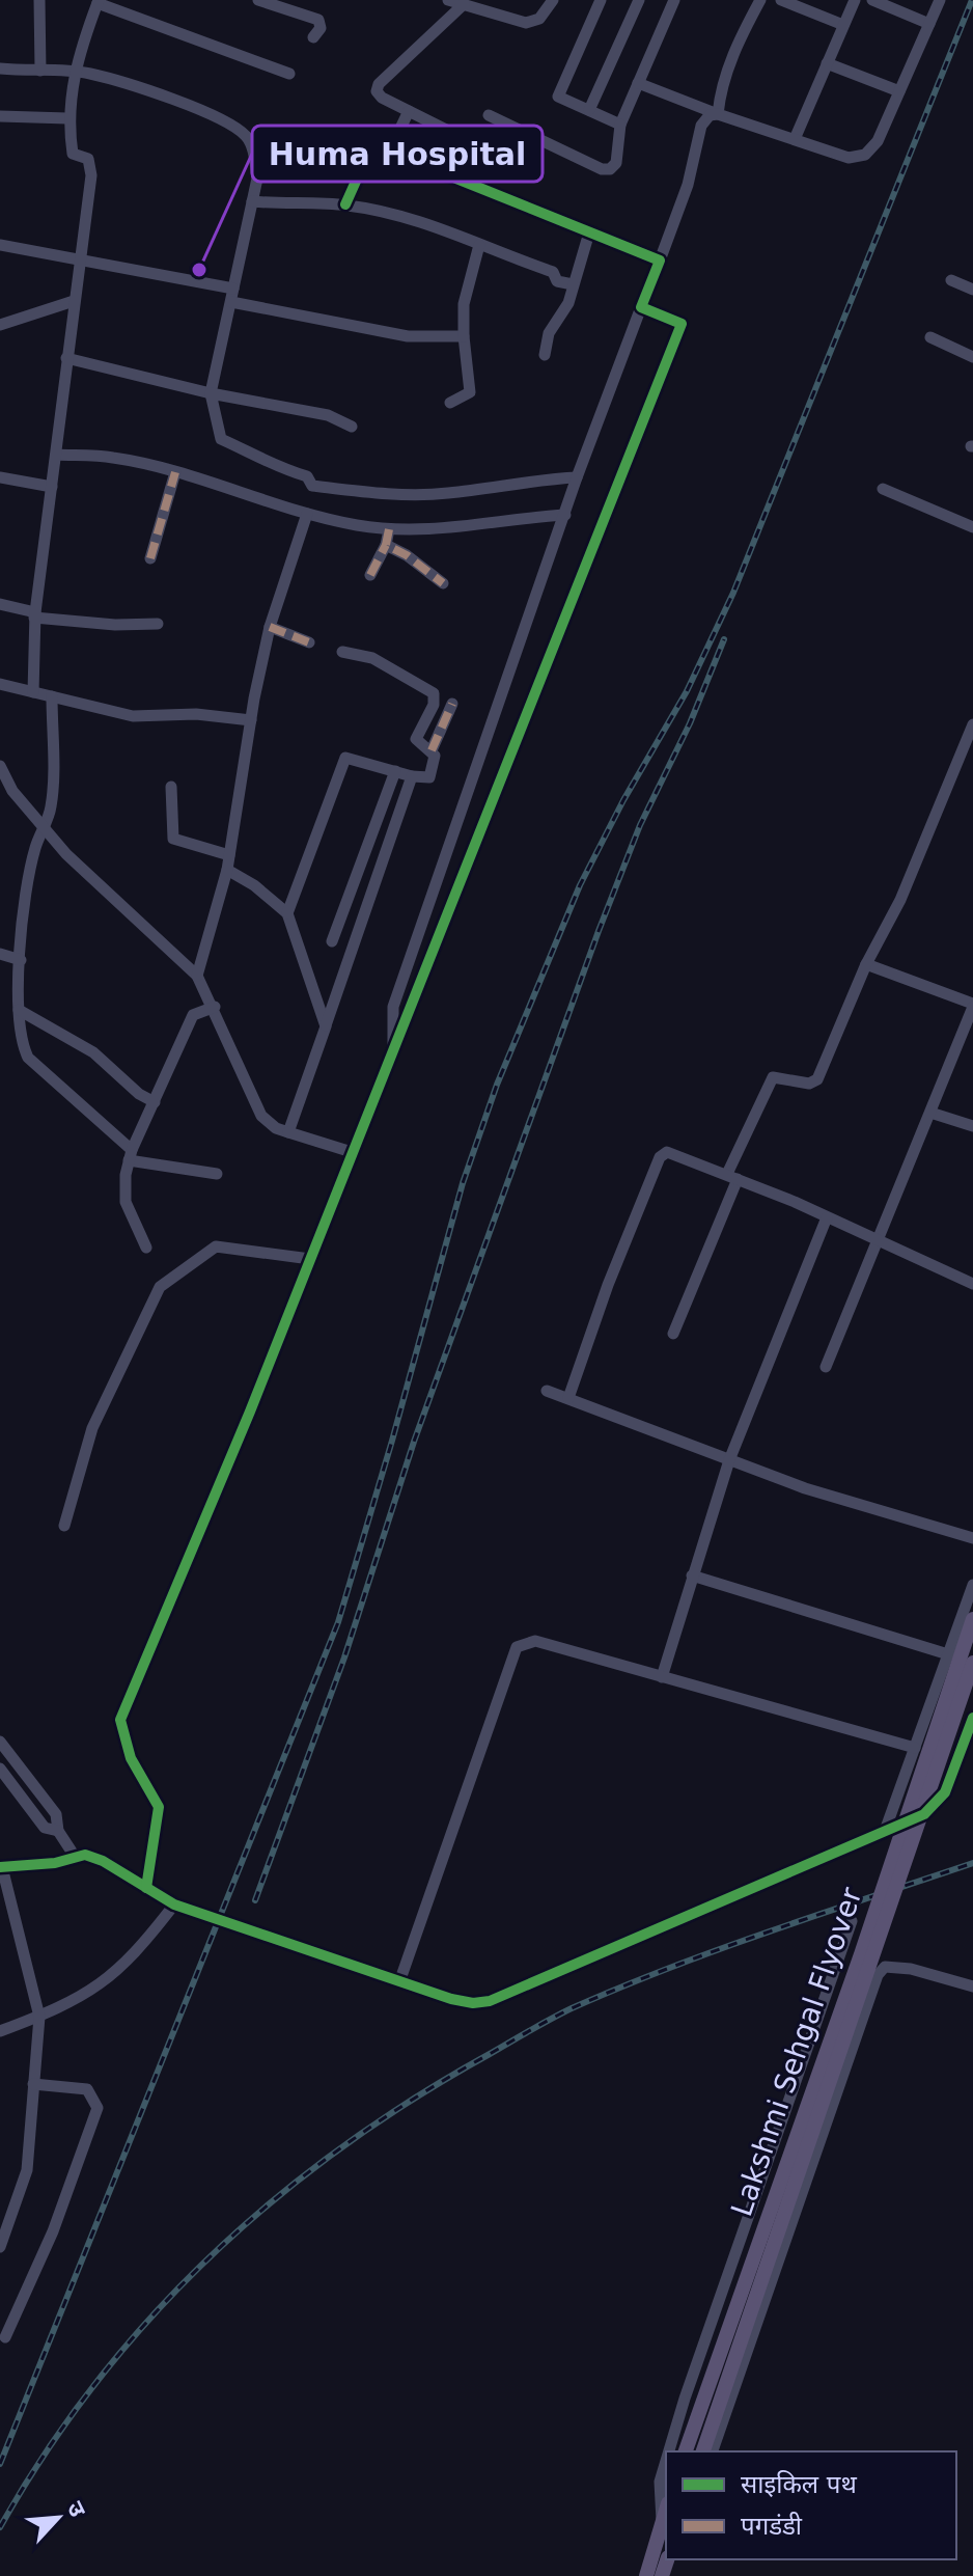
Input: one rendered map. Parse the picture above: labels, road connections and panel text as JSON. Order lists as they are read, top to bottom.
{
  "streets": {
    "main road": ["Lakshmi Sehgal Flyover"]
  },
  "places": ["Huma Hospital"],
  "legend": ["साइकिल पथ", "पगडंडी"],
  "north": "top right"
}
